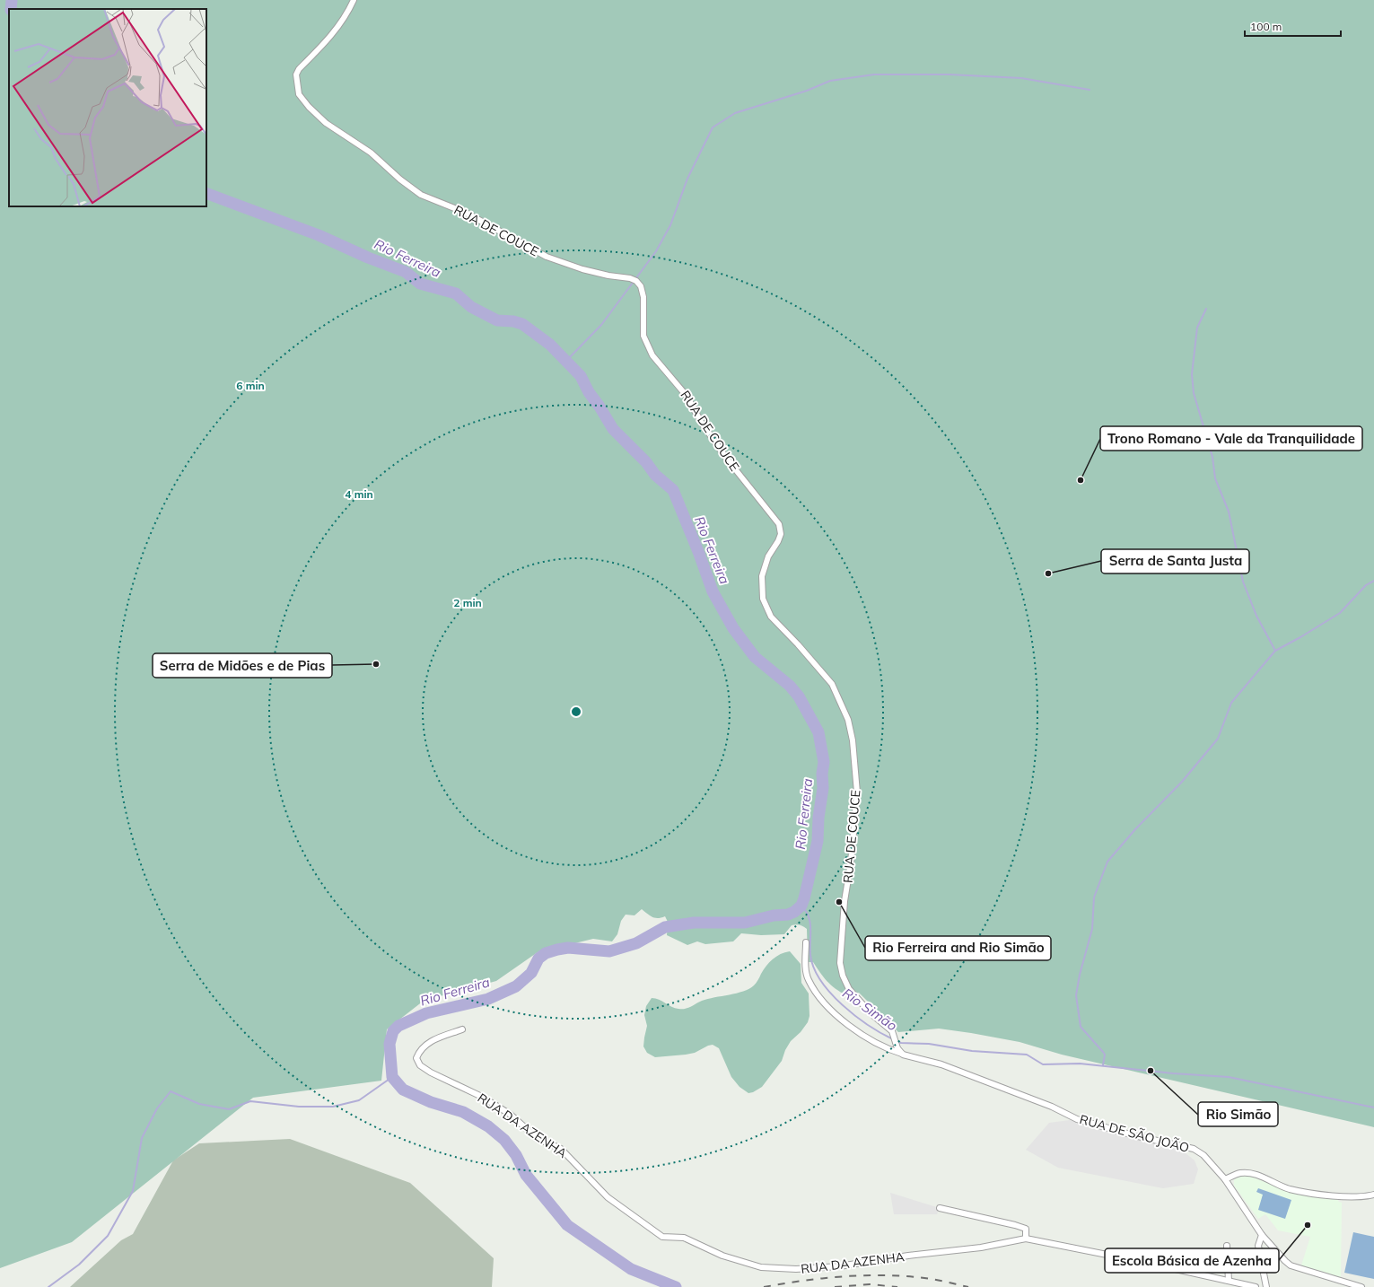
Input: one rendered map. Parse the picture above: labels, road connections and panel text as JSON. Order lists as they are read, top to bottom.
{
  "streets": {
    "street": ["RUA DE COUCE", "RUA DA AZENHA", "RUA DE SÃO JOÃO"]
  },
  "crossings": [
    ["RUA DE COUCE", "RUA DE SÃO JOÃO"]
  ],
  "water": ["Rio Ferreira", "Rio Simão"],
  "places": [
    "Trono Romano - Vale da Tranquilidade",
    "Serra de Santa Justa",
    "Serra de Midões e de Pias",
    "Rio Ferreira and Rio Simão",
    "Rio Simão",
    "Escola Básica de Azenha"
  ],
  "scale_bar": "100 m",
  "rings": ["6 min", "4 min", "2 min"]
}
